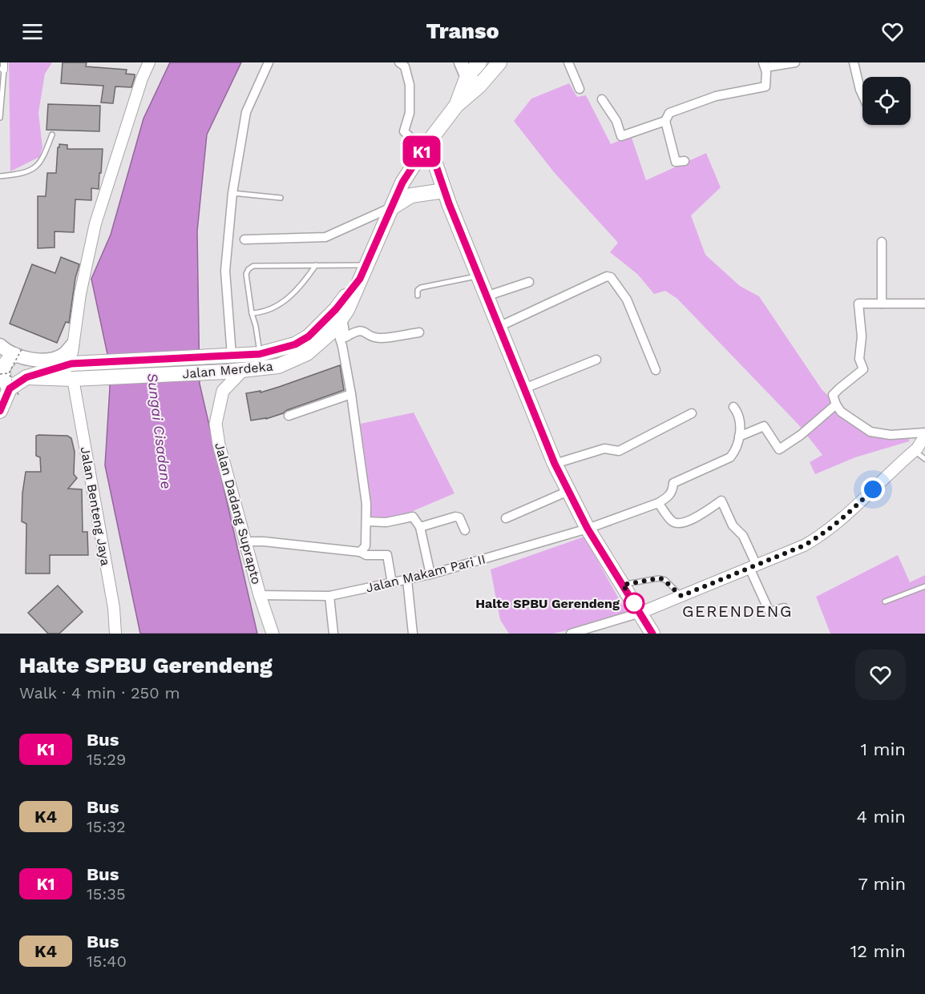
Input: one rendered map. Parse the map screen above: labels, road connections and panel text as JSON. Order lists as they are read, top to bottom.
{
  "streets": {
    "highway": ["Jalan Merdeka"],
    "main road": ["Jalan Dadang Suprapto"],
    "street": ["Jalan Benteng Jaya", "Jalan Makam Pari II"]
  },
  "crossings": [
    ["Jalan Merdeka", "Jalan Benteng Jaya"],
    ["Jalan Merdeka", "Jalan Dadang Suprapto"],
    ["Jalan Dadang Suprapto", "Jalan Makam Pari II"]
  ],
  "districts": ["GERENDENG"],
  "water": ["Sungai Cisadane"],
  "places": ["Halte SPBU Gerendeng"],
  "lines": ["bus line K1"],
  "page": {
    "header": "Transo",
    "on_map": "K1",
    "heading": ["Halte SPBU Gerendeng", "Walk · 4 min · 250 m"],
    "list": [
      {
        "mark": "K1",
        "name": "Bus",
        "note": "15:29",
        "value": "1 min"
      },
      {
        "mark": "K4",
        "name": "Bus",
        "note": "15:32",
        "value": "4 min"
      },
      {
        "mark": "K1",
        "name": "Bus",
        "note": "15:35",
        "value": "7 min"
      },
      {
        "mark": "K4",
        "name": "Bus",
        "note": "15:40",
        "value": "12 min"
      }
    ]
  }
}
